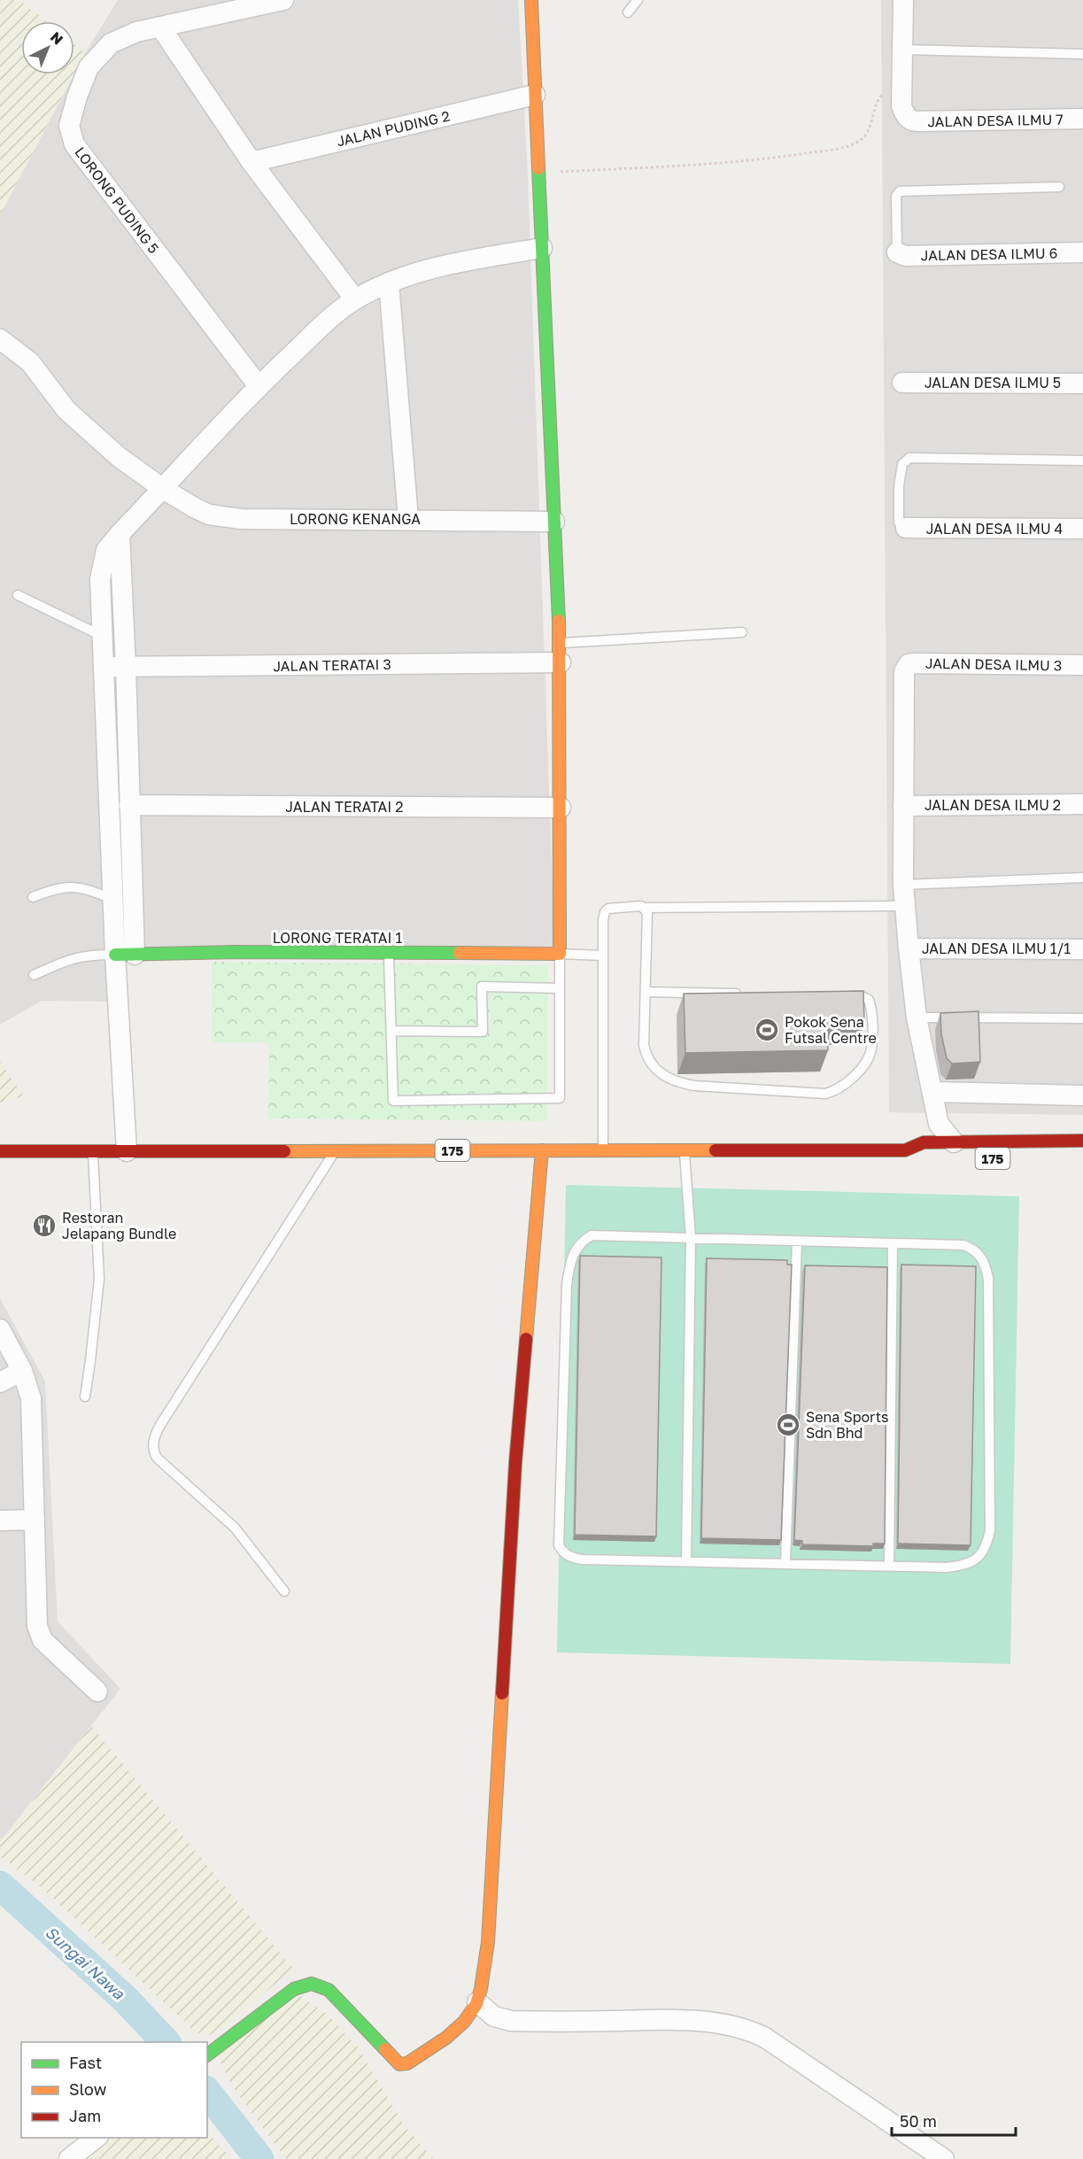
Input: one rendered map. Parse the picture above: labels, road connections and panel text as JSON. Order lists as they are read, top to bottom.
{
  "streets": {
    "main road": ["LORONG TERATAI 1", "175"],
    "street": [
      "JALAN DESA ILMU 7",
      "JALAN PUDING 2",
      "LORONG PUDING 5",
      "JALAN DESA ILMU 6",
      "JALAN DESA ILMU 5",
      "LORONG KENANGA",
      "JALAN DESA ILMU 4",
      "JALAN DESA ILMU 3",
      "JALAN TERATAI 3",
      "JALAN DESA ILMU 2",
      "JALAN TERATAI 2",
      "JALAN DESA ILMU 1/1"
    ]
  },
  "crossings": [
    ["JALAN DESA ILMU 3", "JALAN DESA ILMU 2"]
  ],
  "water": ["Sungai Nawa"],
  "places": {
    "sports": ["Pokok Sena Futsal Centre", "Sena Sports Sdn Bhd"],
    "restaurant": ["Restoran Jelapang Bundle"]
  },
  "legend": ["Fast", "Slow", "Jam"],
  "scale_bar": "50 m",
  "north": "top right"
}
